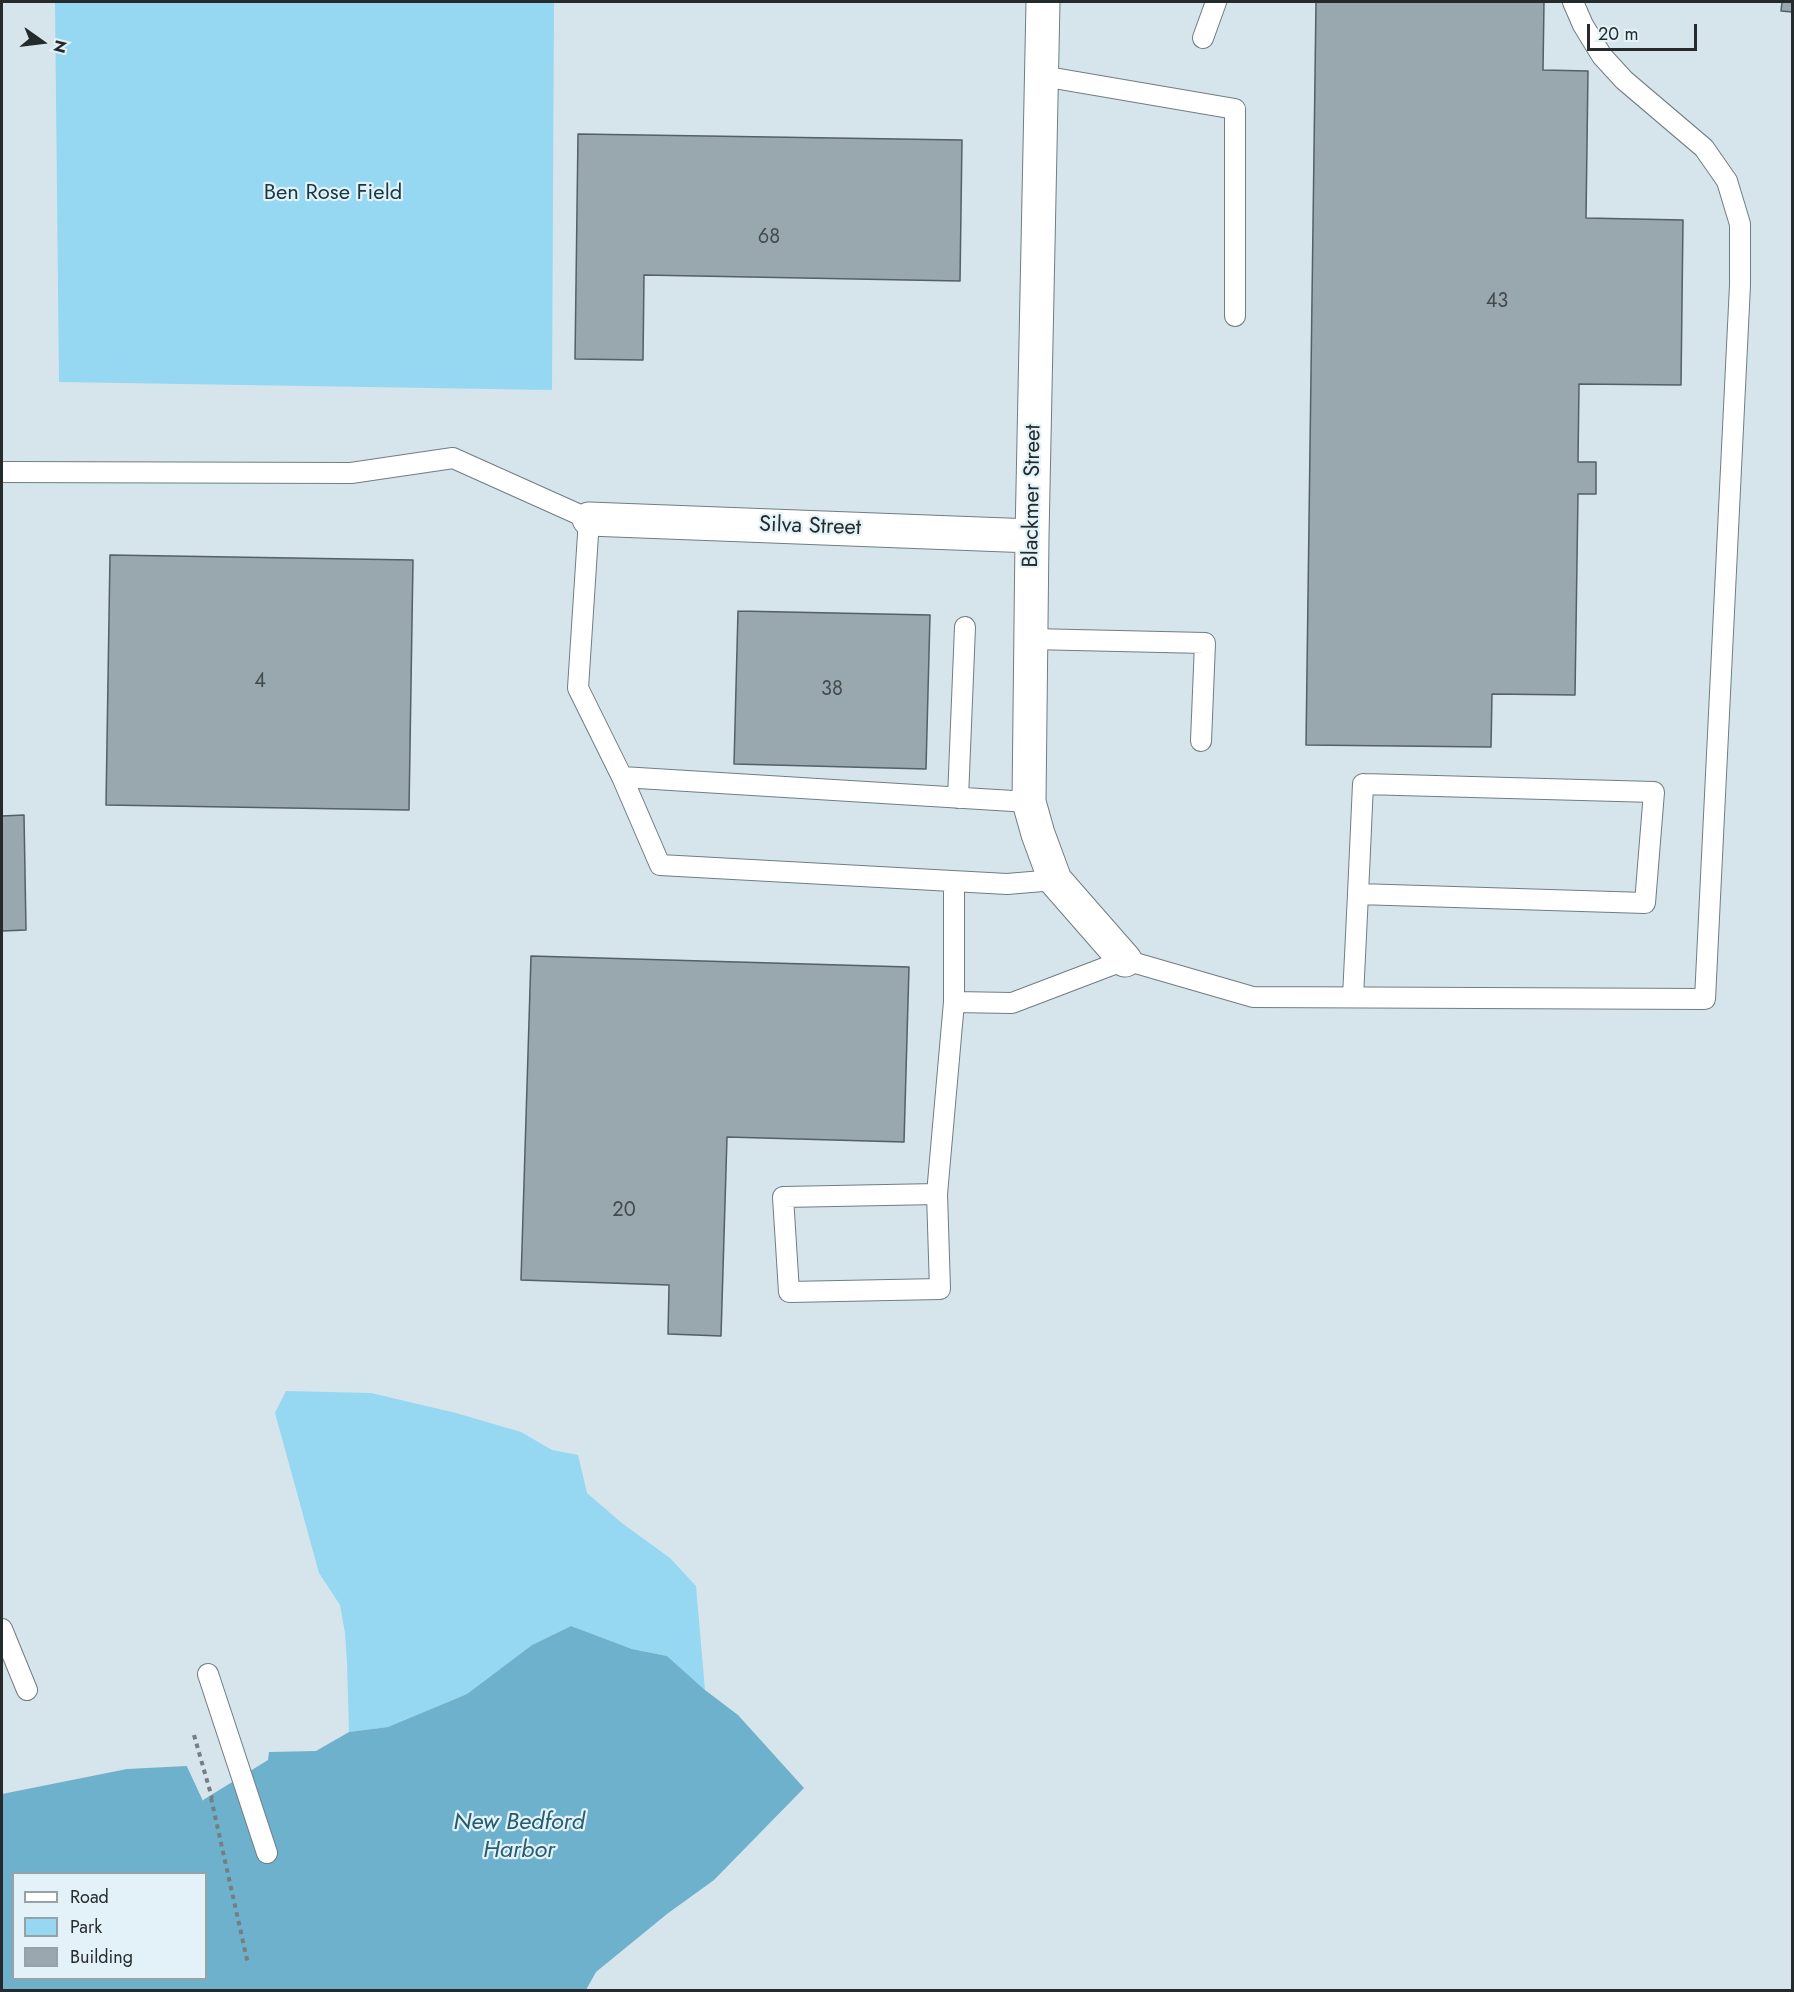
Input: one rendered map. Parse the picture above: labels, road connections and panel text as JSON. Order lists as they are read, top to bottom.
{
  "streets": {
    "street": ["Blackmer Street", "Silva Street"]
  },
  "crossings": [
    ["Blackmer Street", "Silva Street"]
  ],
  "water": ["New Bedford Harbor"],
  "parks": ["Ben Rose Field"],
  "house_numbers": [
    "68",
    "43",
    "4",
    "38",
    "20"
  ],
  "legend": ["Road", "Park", "Building"],
  "scale_bar": "20 m",
  "north": "right"
}
